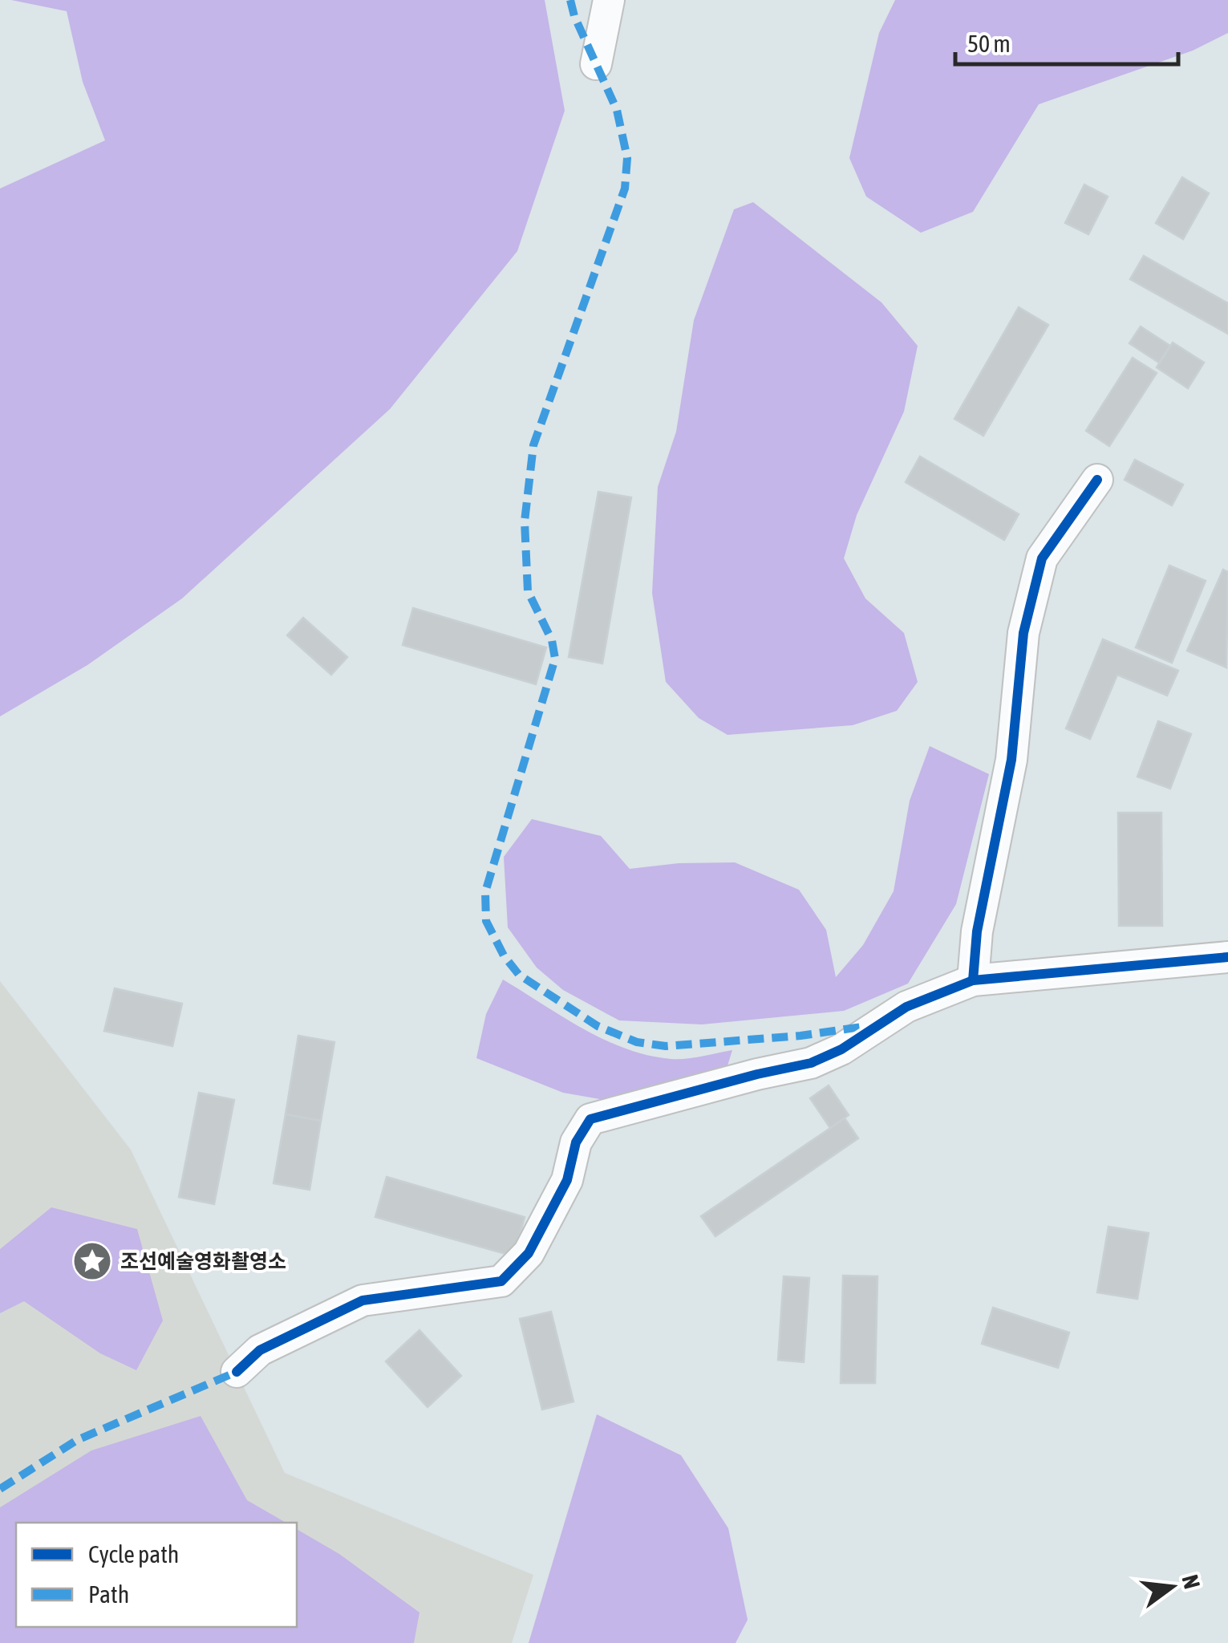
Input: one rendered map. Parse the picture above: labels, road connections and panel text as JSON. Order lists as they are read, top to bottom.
{
  "places": {
    "place": ["조선예술영화촬영소"]
  },
  "legend": ["Cycle path", "Path"],
  "scale_bar": "50 m",
  "north": "right"
}
